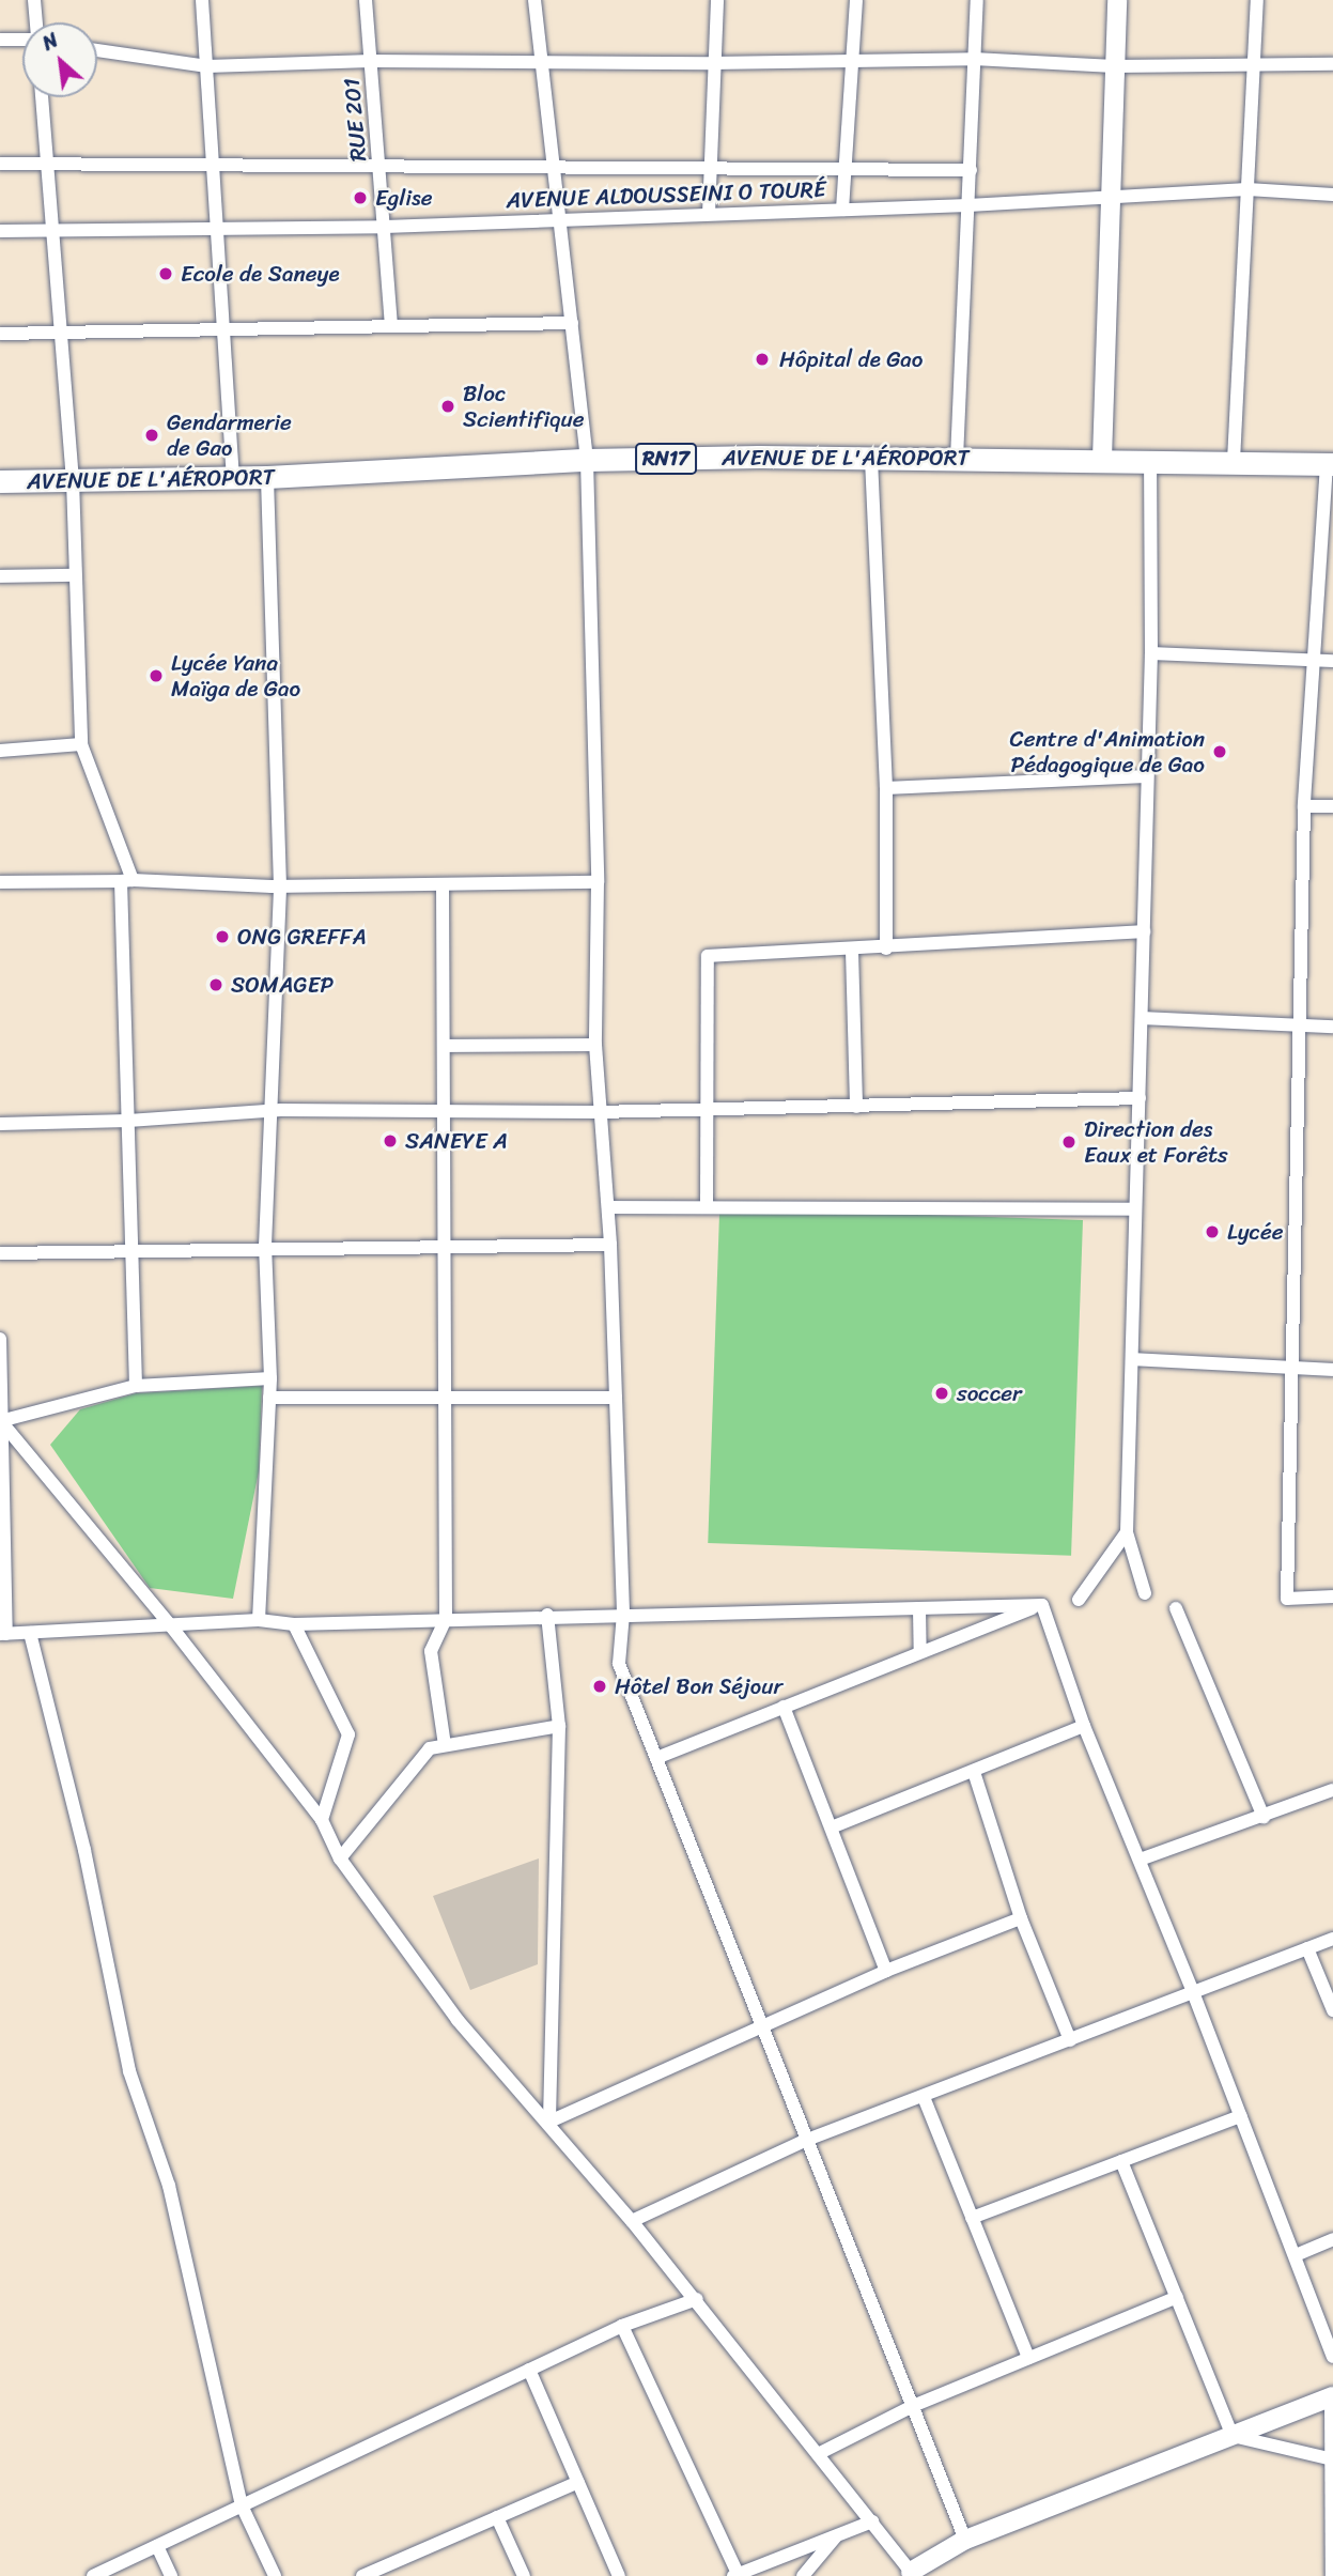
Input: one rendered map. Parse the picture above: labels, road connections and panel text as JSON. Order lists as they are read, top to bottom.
{
  "streets": {
    "main road": ["AVENUE DE L'AÉROPORT", "RN17"],
    "street": ["RUE 201", "AVENUE ALDOUSSEINI O TOURÉ"]
  },
  "crossings": [
    ["RUE 201", "AVENUE ALDOUSSEINI O TOURÉ"]
  ],
  "places": [
    "Eglise",
    "Ecole de Saneye",
    "Hôpital de Gao",
    "Bloc Scientifique",
    "Gendarmerie de Gao",
    "Lycée Yana Maïga de Gao",
    "Centre d'Animation Pédagogique de Gao",
    "ONG GREFFA",
    "SOMAGEP",
    "SANEYE A",
    "Direction des Eaux et Forêts",
    "Lycée",
    "soccer",
    "Hôtel Bon Séjour"
  ],
  "north": "top left"
}
